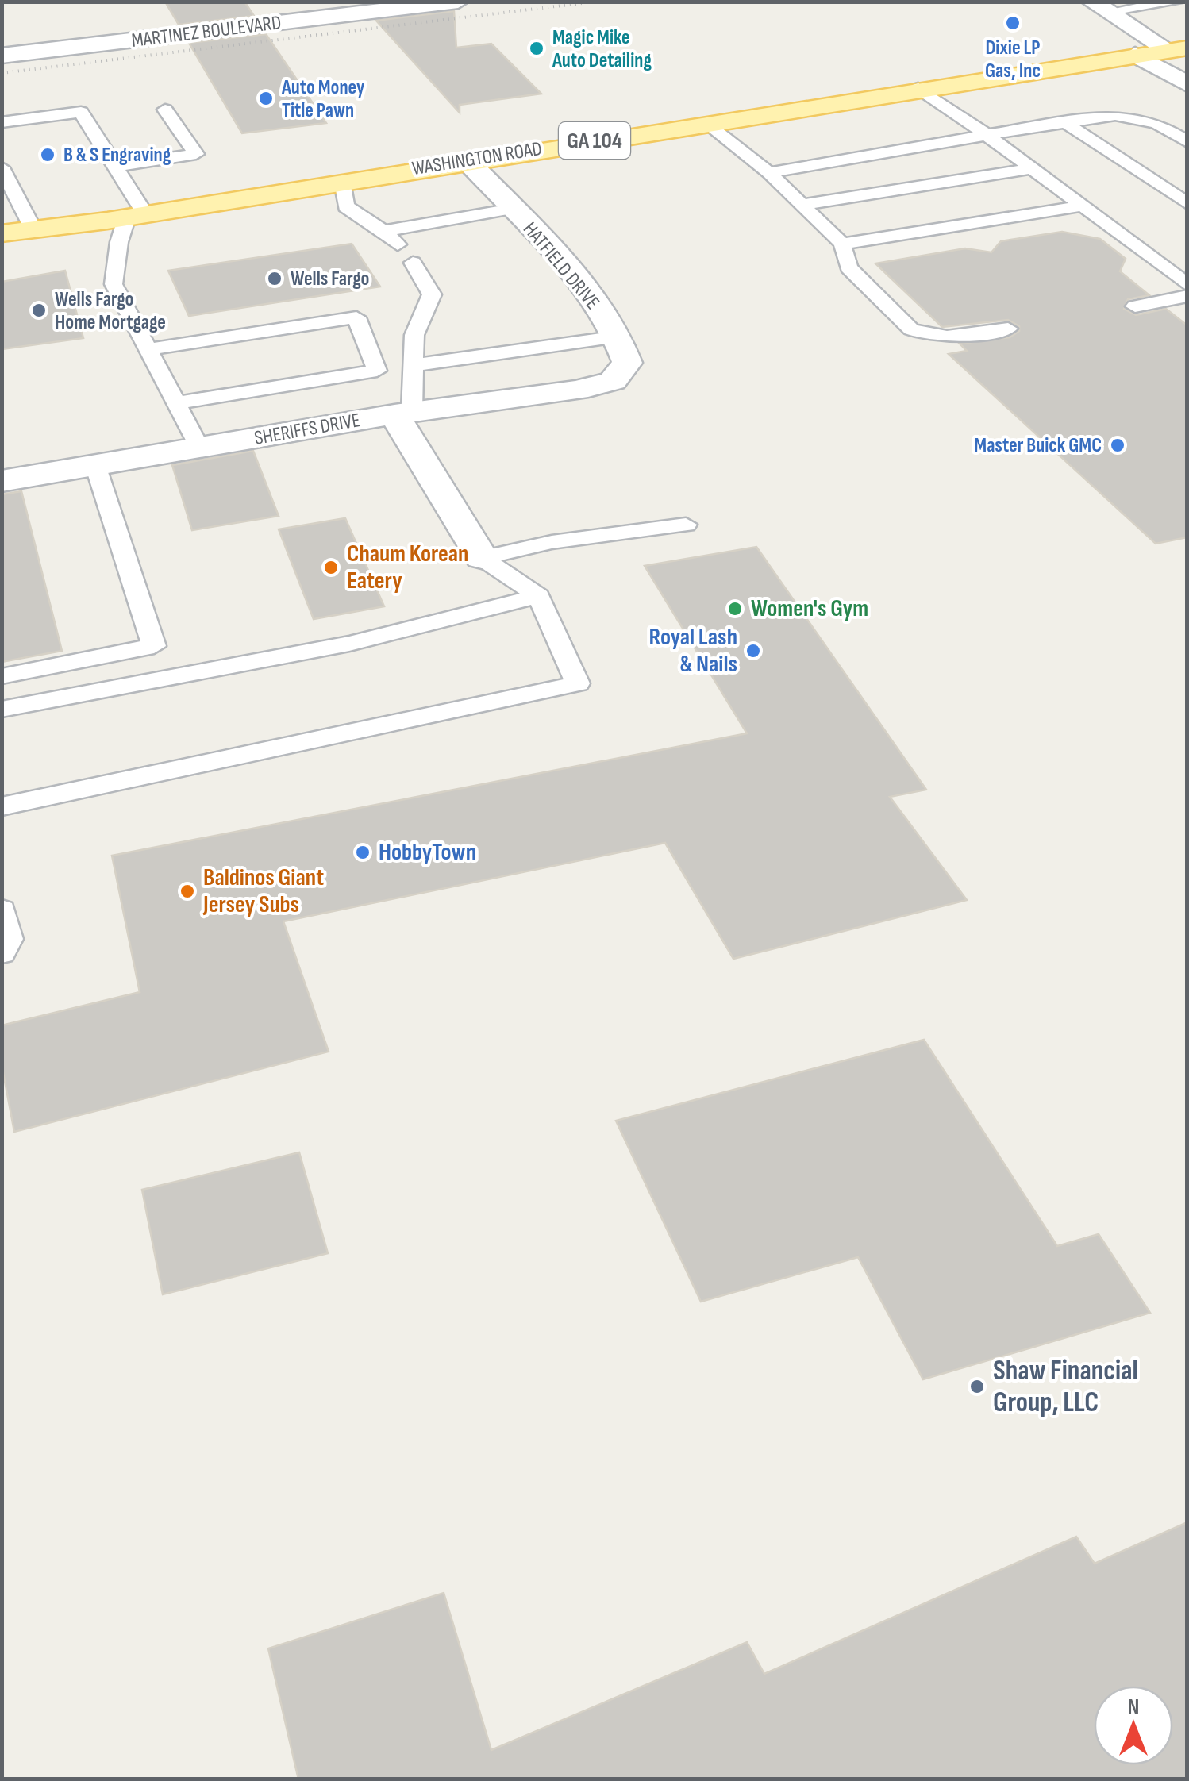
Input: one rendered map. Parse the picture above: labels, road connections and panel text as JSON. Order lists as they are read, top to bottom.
{
  "streets": {
    "main road": ["GA 104", "WASHINGTON ROAD"],
    "street": ["MARTINEZ BOULEVARD", "HATFIELD DRIVE", "SHERIFFS DRIVE"]
  },
  "crossings": [
    ["WASHINGTON ROAD", "HATFIELD DRIVE"],
    ["HATFIELD DRIVE", "SHERIFFS DRIVE"]
  ],
  "places": [
    "Dixie LP Gas, Inc",
    "Magic Mike Auto Detailing",
    "Auto Money Title Pawn",
    "B & S Engraving",
    "Wells Fargo",
    "Wells Fargo Home Mortgage",
    "Master Buick GMC",
    "Chaum Korean Eatery",
    "Women's Gym",
    "Royal Lash & Nails",
    "HobbyTown",
    "Baldinos Giant Jersey Subs",
    "Shaw Financial Group, LLC"
  ],
  "north": "top"
}
